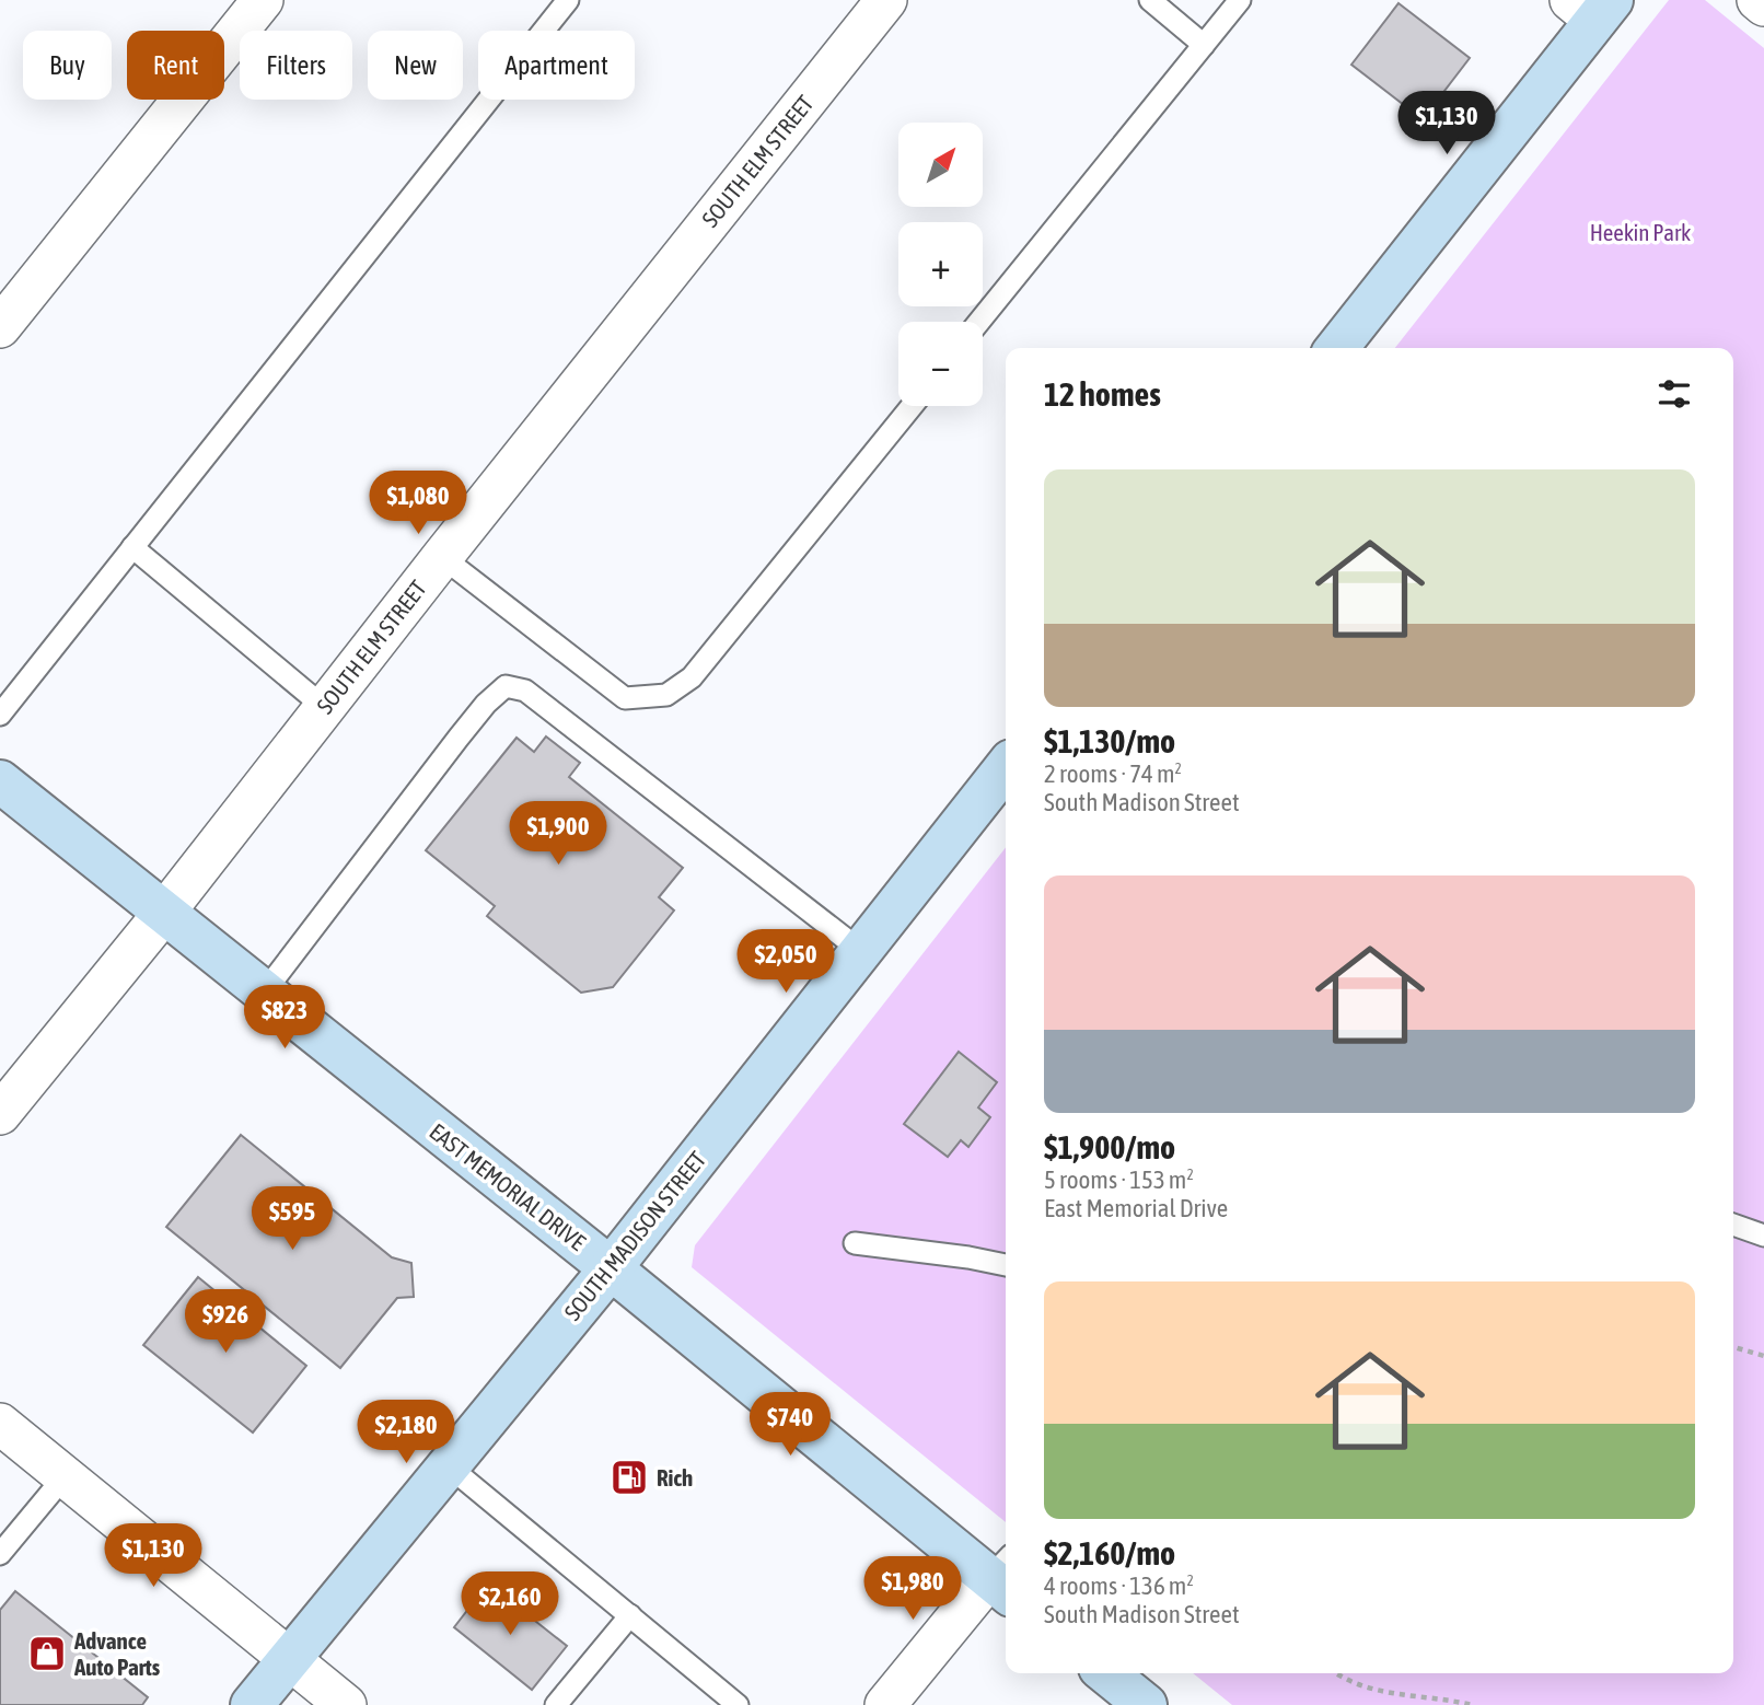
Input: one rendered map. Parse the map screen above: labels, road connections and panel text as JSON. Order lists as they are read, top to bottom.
{
  "streets": {
    "main road": ["EAST MEMORIAL DRIVE", "SOUTH MADISON STREET"],
    "street": ["SOUTH ELM STREET"]
  },
  "crossings": [
    ["SOUTH ELM STREET", "EAST MEMORIAL DRIVE"],
    ["EAST MEMORIAL DRIVE", "SOUTH MADISON STREET"]
  ],
  "parks": ["Heekin Park"],
  "places": {
    "fuel station": ["Rich"],
    "shop": ["Advance Auto Parts"]
  },
  "north": "top right",
  "page": {
    "chip": [
      "Buy",
      "Rent",
      "Filters",
      "New",
      "Apartment"
    ],
    "price": [
      "$1,130",
      "$1,080",
      "$1,900",
      "$2,050",
      "$823",
      "$595",
      "$926",
      "$740",
      "$2,180",
      "$1,130",
      "$1,980",
      "$2,160"
    ],
    "map_buttons": ["+", "−"],
    "heading": "12 homes",
    "list": [
      {
        "name": "$1,130/mo",
        "note": "2 rooms · 74 m² · South Madison Street"
      },
      {
        "name": "$1,900/mo",
        "note": "5 rooms · 153 m² · East Memorial Drive"
      },
      {
        "name": "$2,160/mo",
        "note": "4 rooms · 136 m² · South Madison Street"
      }
    ]
  }
}
